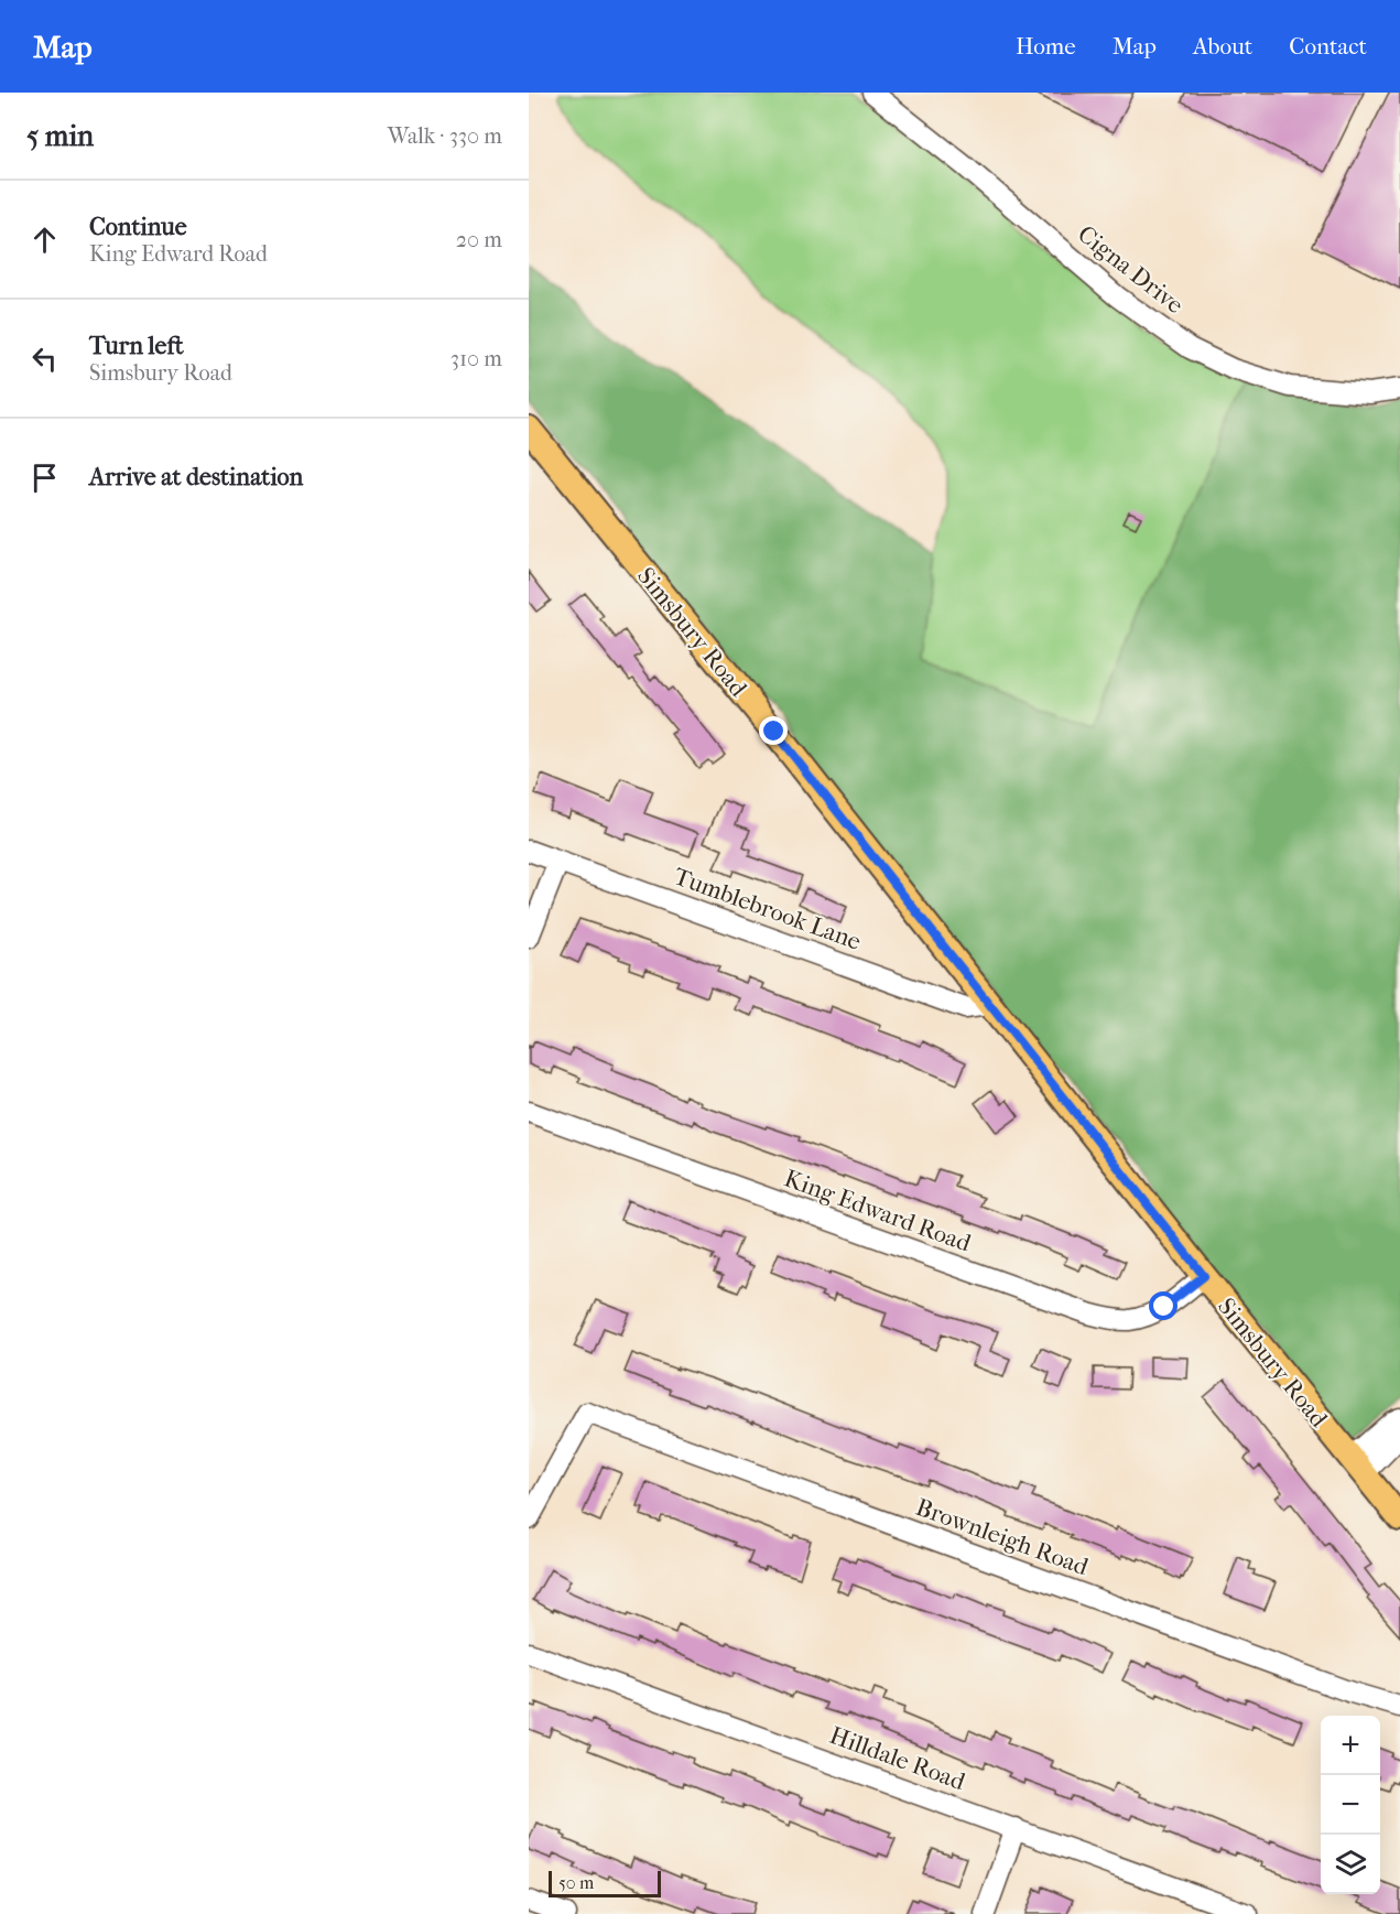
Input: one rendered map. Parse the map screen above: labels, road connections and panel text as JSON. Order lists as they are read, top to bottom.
{
  "streets": {
    "main road": ["Simsbury Road"],
    "street": [
      "Cigna Drive",
      "Tumblebrook Lane",
      "King Edward Road",
      "Brownleigh Road",
      "Hilldale Road"
    ]
  },
  "crossings": [
    ["Simsbury Road", "Tumblebrook Lane"],
    ["Simsbury Road", "King Edward Road"]
  ],
  "scale_bar": "50 m",
  "page": {
    "header": "Map",
    "nav": [
      "Home",
      "Map",
      "About",
      "Contact"
    ],
    "heading": ["5 min", "Walk · 330 m"],
    "list": [
      ["Continue", "King Edward Road", "20 m"],
      ["Turn left", "Simsbury Road", "310 m"],
      "Arrive at destination"
    ],
    "map_buttons": ["+", "−"],
    "scale": "50 m"
  }
}
